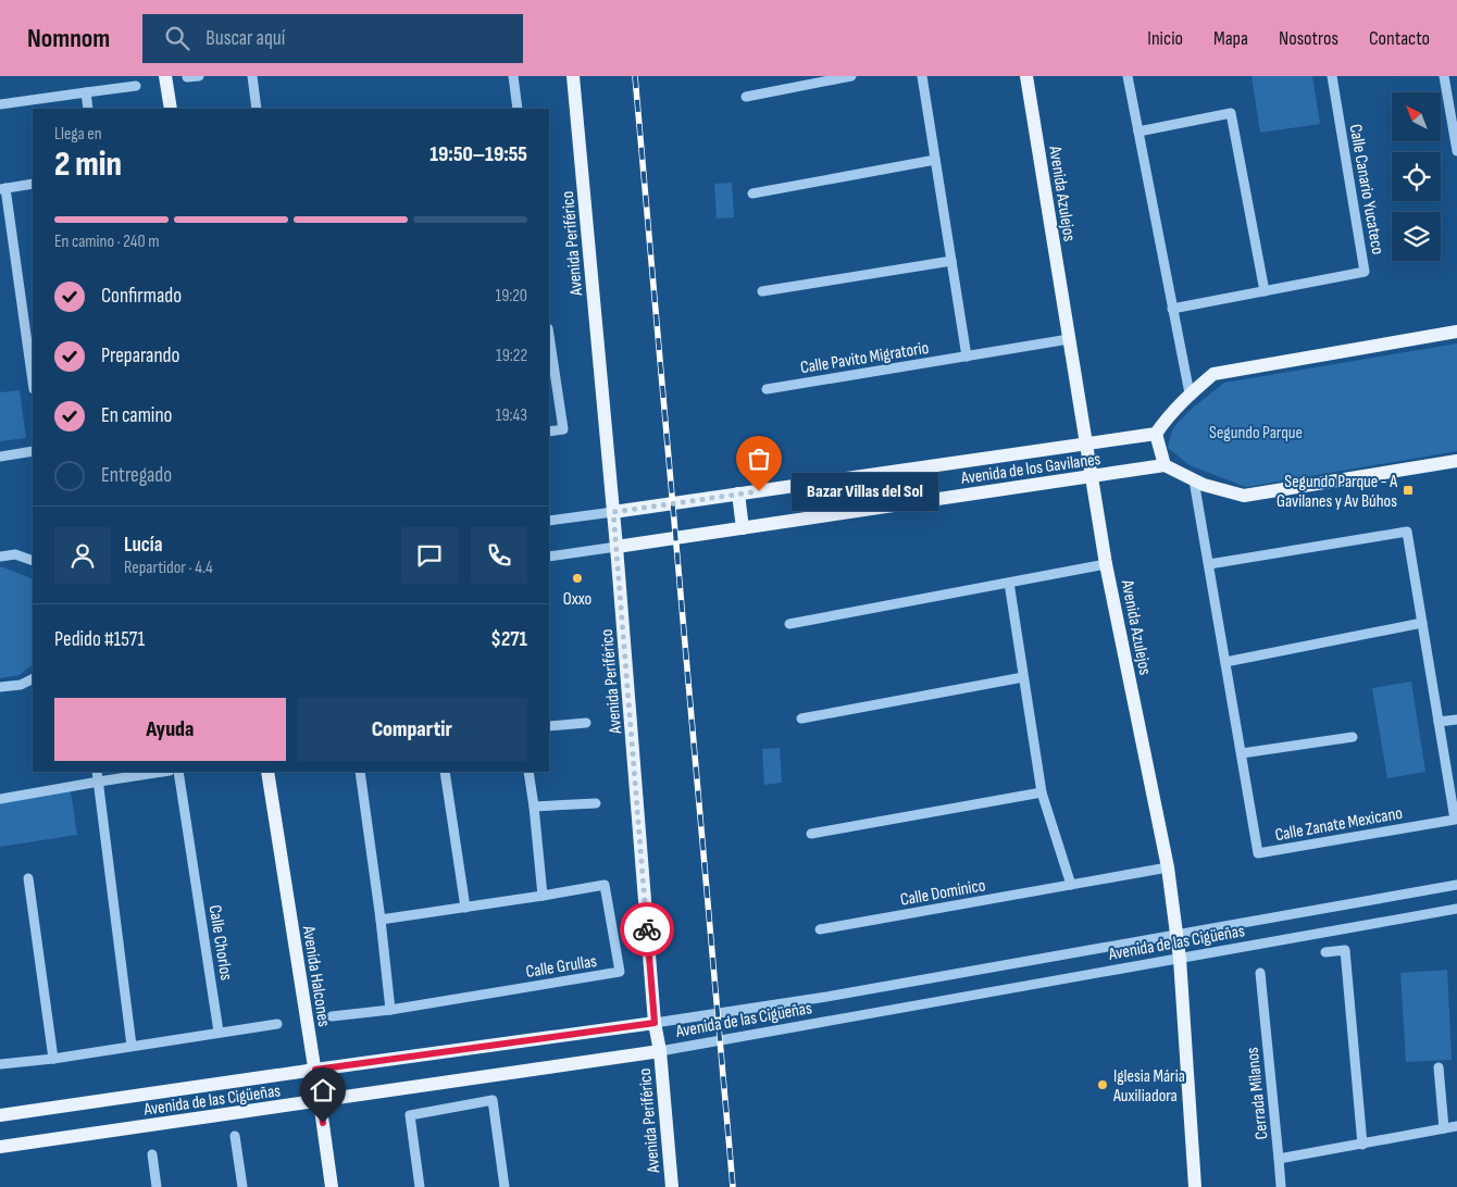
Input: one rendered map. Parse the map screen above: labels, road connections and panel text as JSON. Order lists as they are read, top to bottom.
{
  "streets": {
    "main road": [
      "Avenida Azulejos",
      "Avenida Periférico",
      "Avenida de los Gavilanes",
      "Avenida de las Cigüeñas",
      "Avenida Halcones"
    ],
    "street": [
      "Calle Canario Yucateco",
      "Calle Pavito Migratorio",
      "Calle Zanate Mexicano",
      "Calle Dominico",
      "Calle Chorlos",
      "Calle Grullas",
      "Cerrada Milanos"
    ]
  },
  "crossings": [
    ["Avenida Azulejos", "Calle Pavito Migratorio"],
    ["Avenida Azulejos", "Avenida de los Gavilanes"],
    ["Avenida Azulejos", "Calle Dominico"],
    ["Avenida Azulejos", "Avenida de las Cigüeñas"],
    ["Avenida Periférico", "Avenida de los Gavilanes"],
    ["Avenida Periférico", "Avenida de las Cigüeñas"],
    ["Avenida de las Cigüeñas", "Avenida Halcones"]
  ],
  "parks": ["Segundo Parque"],
  "places": {
    "transit": ["Segundo Parque - A Gavilanes y Av Búhos"],
    "other": ["Bazar Villas del Sol", "Oxxo", "Iglesia Mária Auxiliadora"]
  },
  "north": "top left",
  "page": {
    "header": "Nomnom",
    "search": "Buscar aquí",
    "nav": [
      "Inicio",
      "Mapa",
      "Nosotros",
      "Contacto"
    ],
    "heading": ["2 min", "Llega en", "19:50–19:55"],
    "panel": [
      "Lucía",
      "Repartidor · 4.4",
      "Pedido #1571",
      "$271"
    ],
    "bar": "En camino · 240 m",
    "list": [
      ["Confirmado", "19:20"],
      ["Preparando", "19:22"],
      ["En camino", "19:43"],
      "Entregado"
    ],
    "bubble": "Bazar Villas del Sol",
    "buttons": ["Ayuda", "Compartir"]
  }
}
